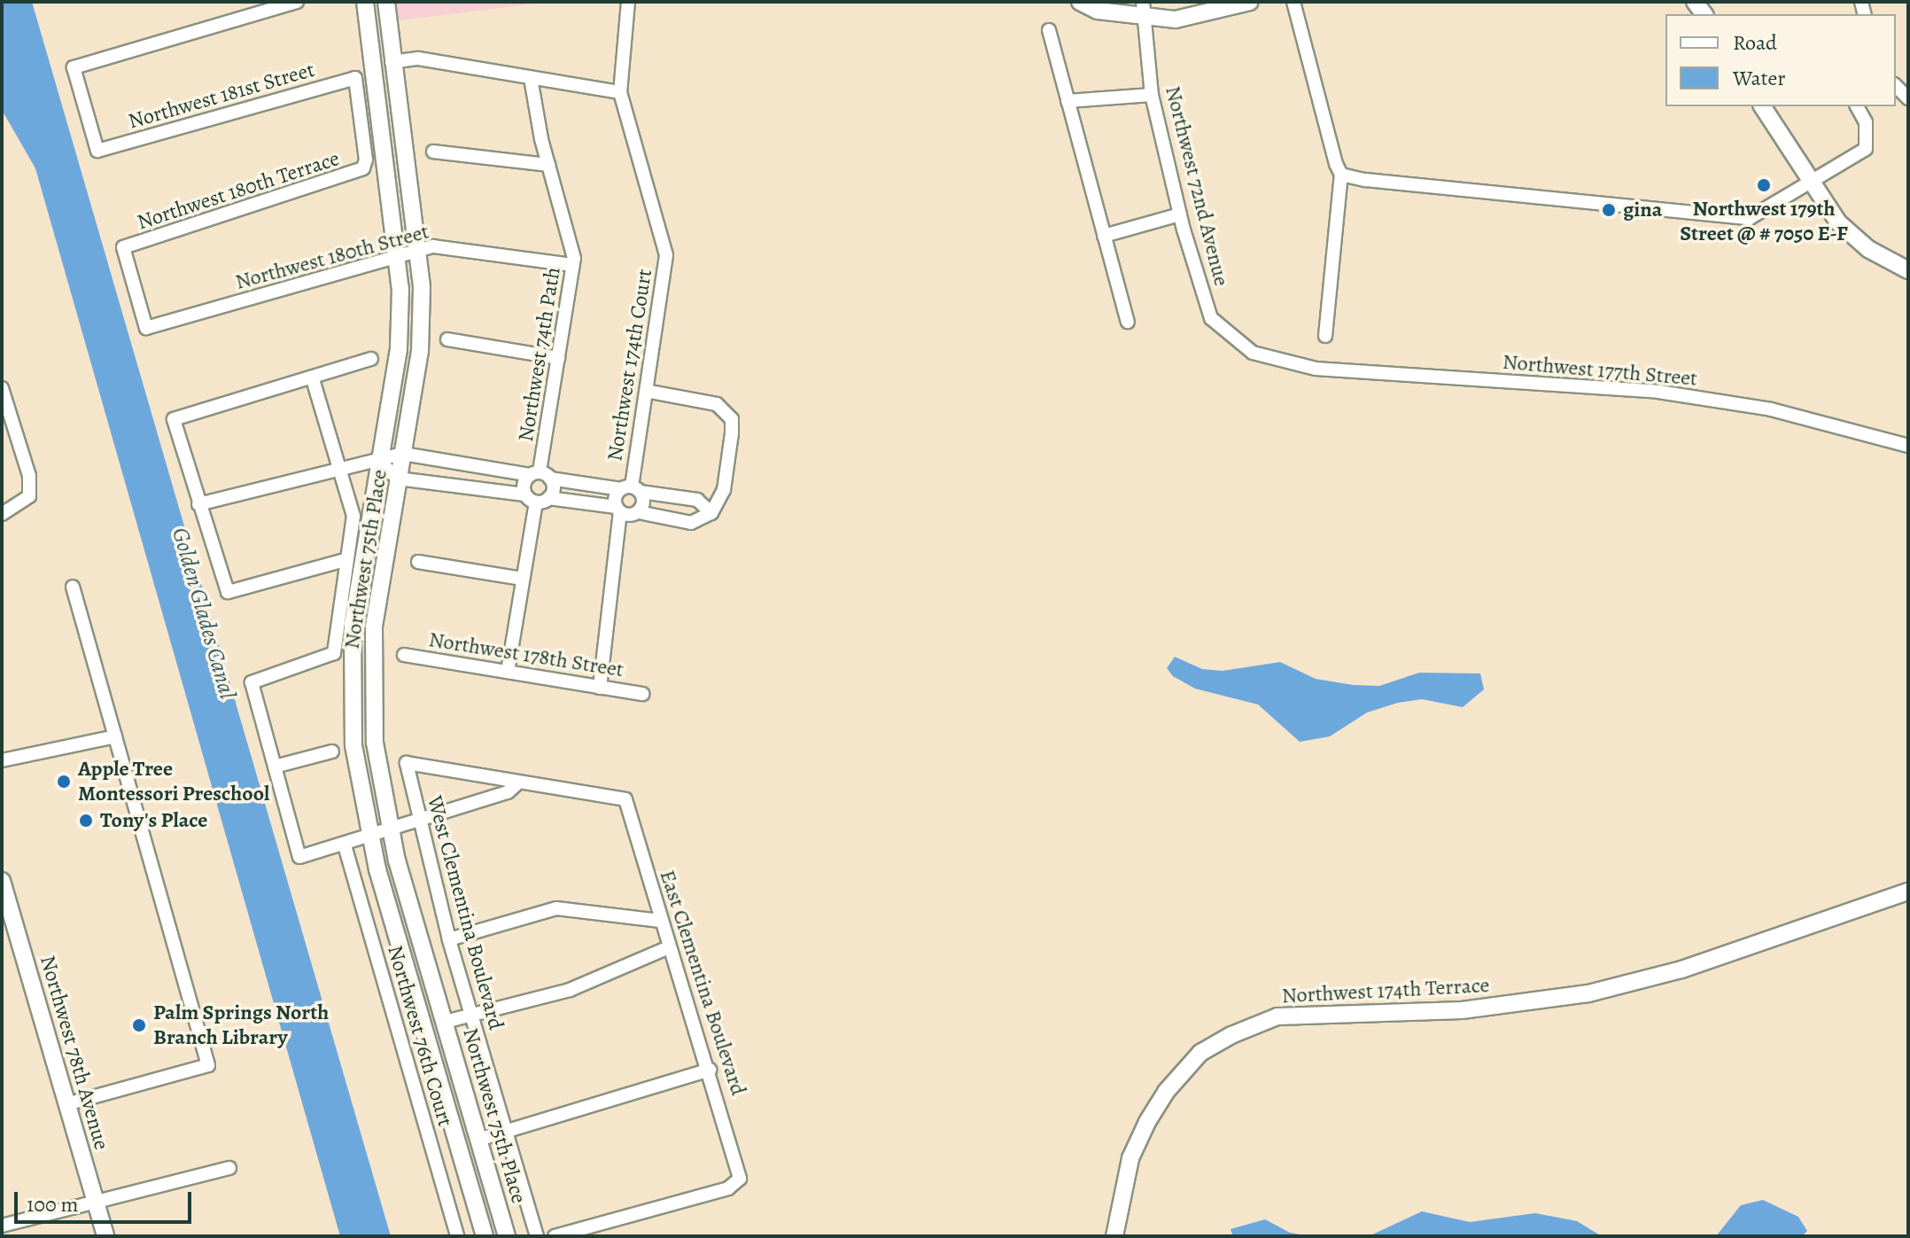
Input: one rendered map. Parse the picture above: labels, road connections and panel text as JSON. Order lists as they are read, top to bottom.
{
  "streets": {
    "street": [
      "Northwest 181st Street",
      "Northwest 72nd Avenue",
      "Northwest 180th Terrace",
      "Northwest 180th Street",
      "Northwest 74th Path",
      "Northwest 174th Court",
      "Northwest 177th Street",
      "Northwest 75th Place",
      "Northwest 178th Street",
      "West Clementina Boulevard",
      "East Clementina Boulevard",
      "Northwest 174th Terrace",
      "Northwest 76th Court",
      "Northwest 78th Avenue"
    ]
  },
  "crossings": [
    ["Northwest 181st Street", "Northwest 180th Terrace"],
    ["Northwest 72nd Avenue", "Northwest 177th Street"],
    ["Northwest 180th Terrace", "Northwest 180th Street"],
    ["Northwest 180th Street", "Northwest 74th Path"],
    ["Northwest 180th Street", "Northwest 75th Place"],
    ["West Clementina Boulevard", "East Clementina Boulevard"]
  ],
  "water": ["Golden Glades Canal"],
  "places": [
    "Northwest 179th Street @ # 7050 E-F",
    "gina",
    "Apple Tree Montessori Preschool",
    "Tony's Place",
    "Palm Springs North Branch Library"
  ],
  "legend": ["Road", "Water"],
  "scale_bar": "100 m"
}
